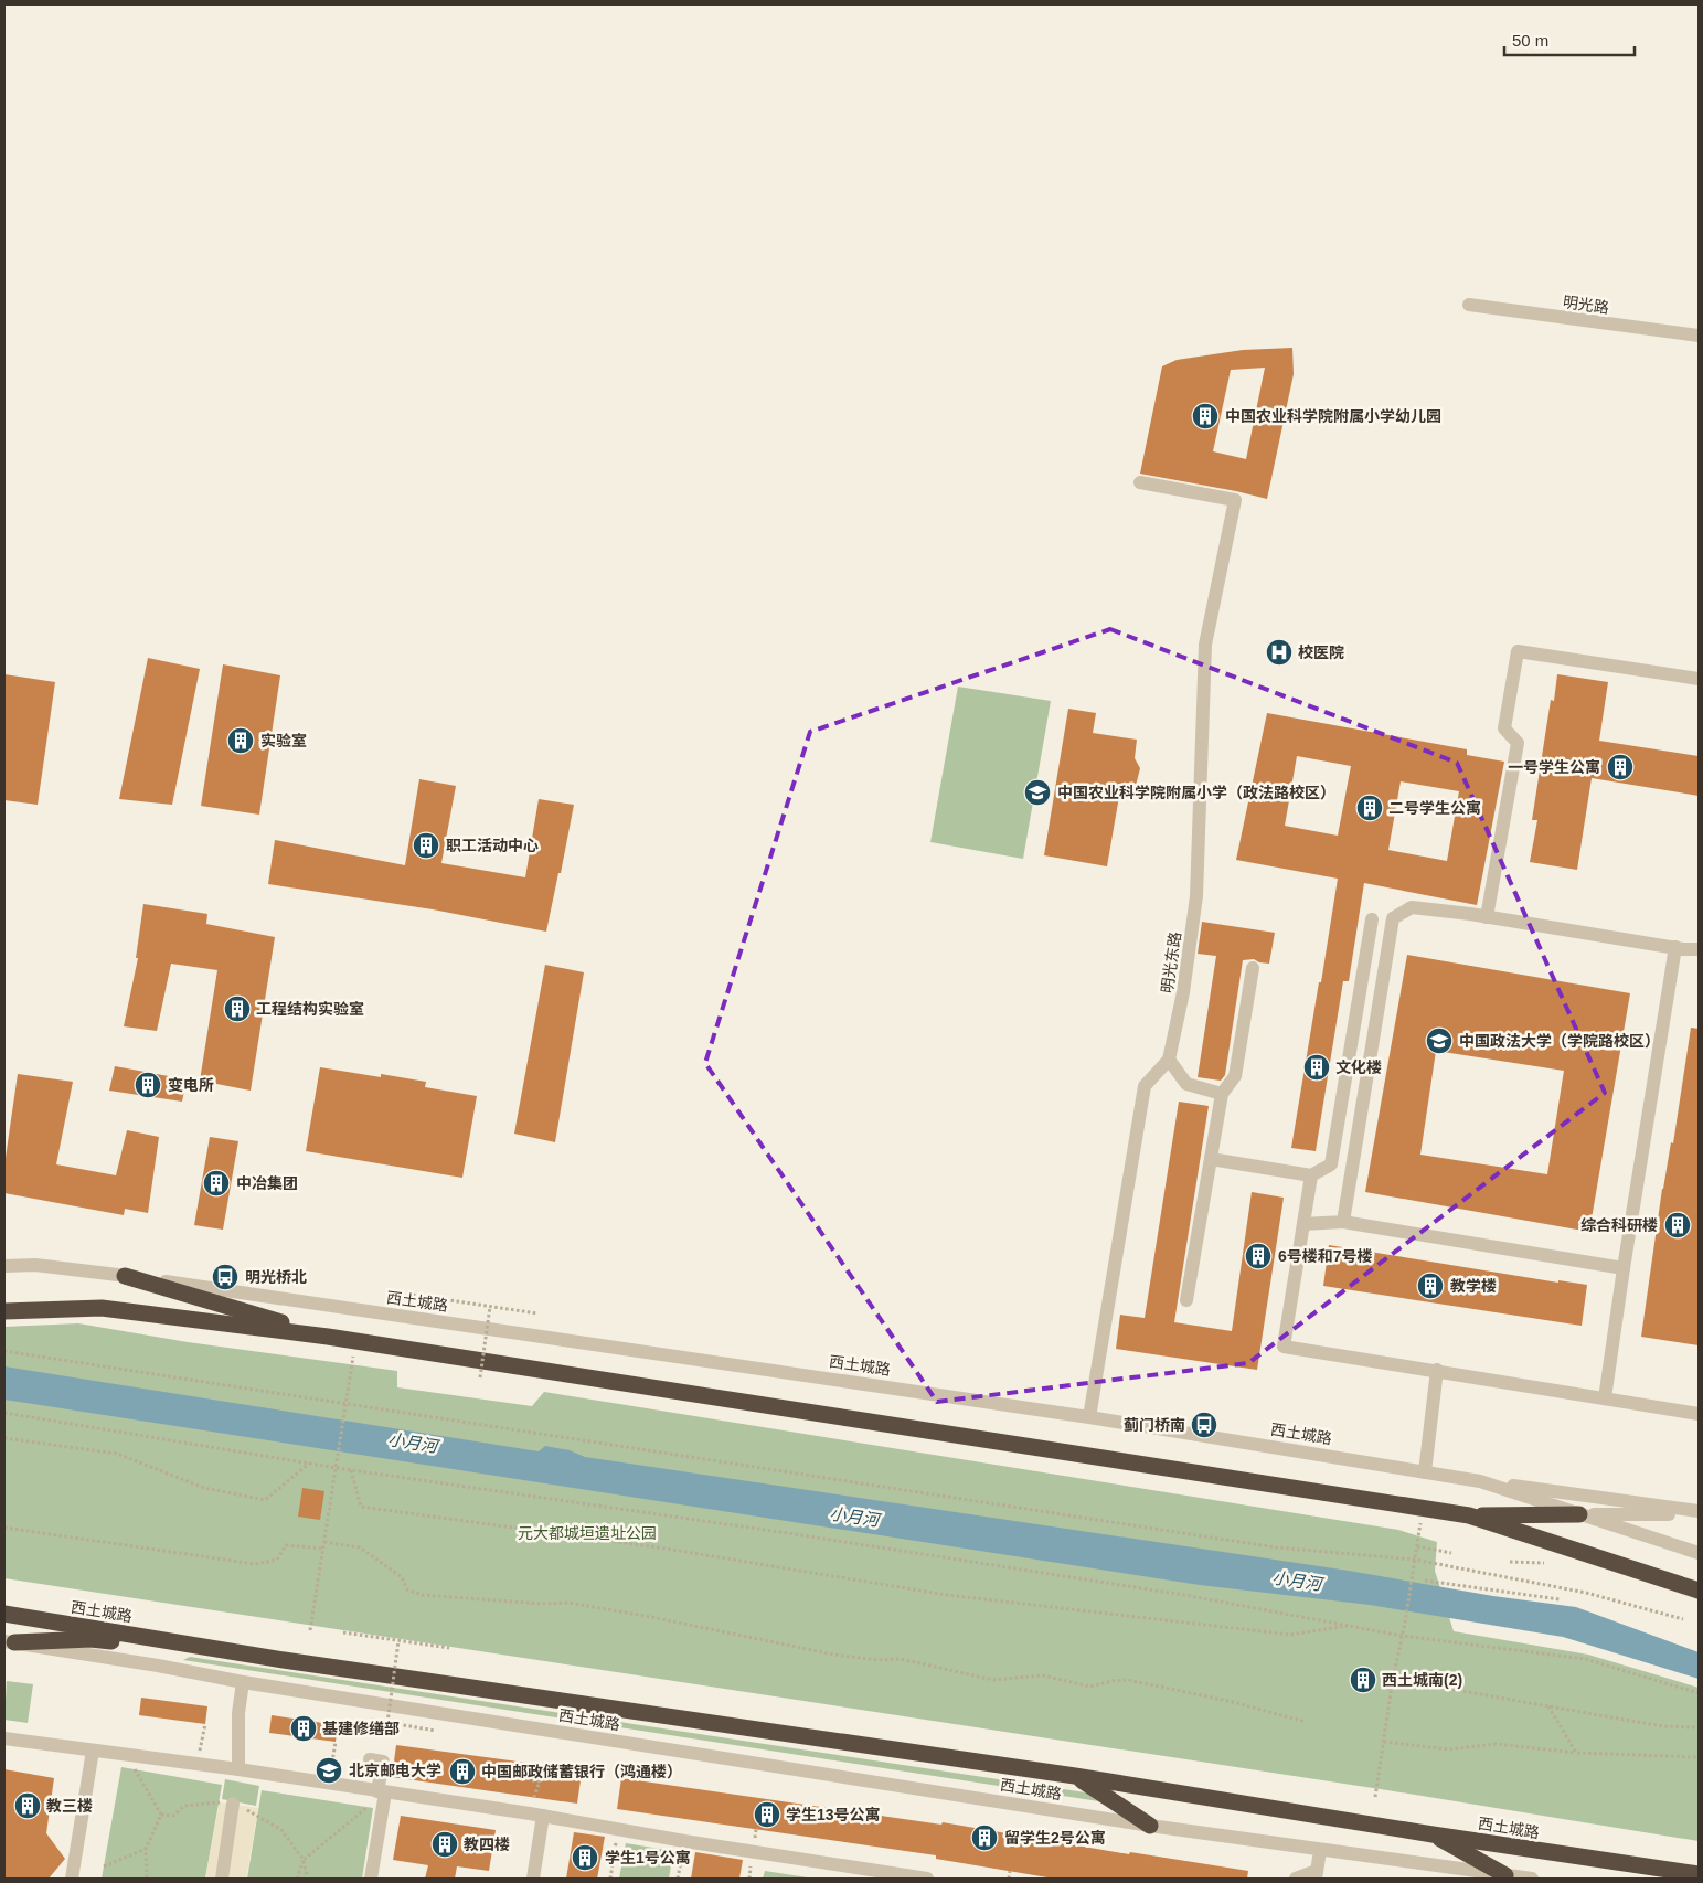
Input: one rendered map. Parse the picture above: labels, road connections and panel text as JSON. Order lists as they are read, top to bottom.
{
  "streets": {
    "highway": ["西土城路"],
    "street": ["明光路", "明光东路"]
  },
  "water": ["小月河"],
  "parks": ["元大都城垣遗址公园"],
  "places": {
    "building": [
      "中国农业科学院附属小学幼儿园",
      "实验室",
      "一号学生公寓",
      "二号学生公寓",
      "职工活动中心",
      "工程结构实验室",
      "文化楼",
      "变电所",
      "中冶集团",
      "综合科研楼",
      "6号楼和7号楼",
      "教学楼",
      "西土城南(2)",
      "基建修缮部",
      "中国邮政储蓄银行（鸿通楼）",
      "教三楼",
      "学生13号公寓",
      "留学生2号公寓",
      "教四楼",
      "学生1号公寓"
    ],
    "hospital": ["校医院"],
    "school or university": ["中国农业科学院附属小学（政法路校区）", "中国政法大学（学院路校区）", "北京邮电大学"],
    "bus stop": ["明光桥北", "蓟门桥南"]
  },
  "scale_bar": "50 m"
}
